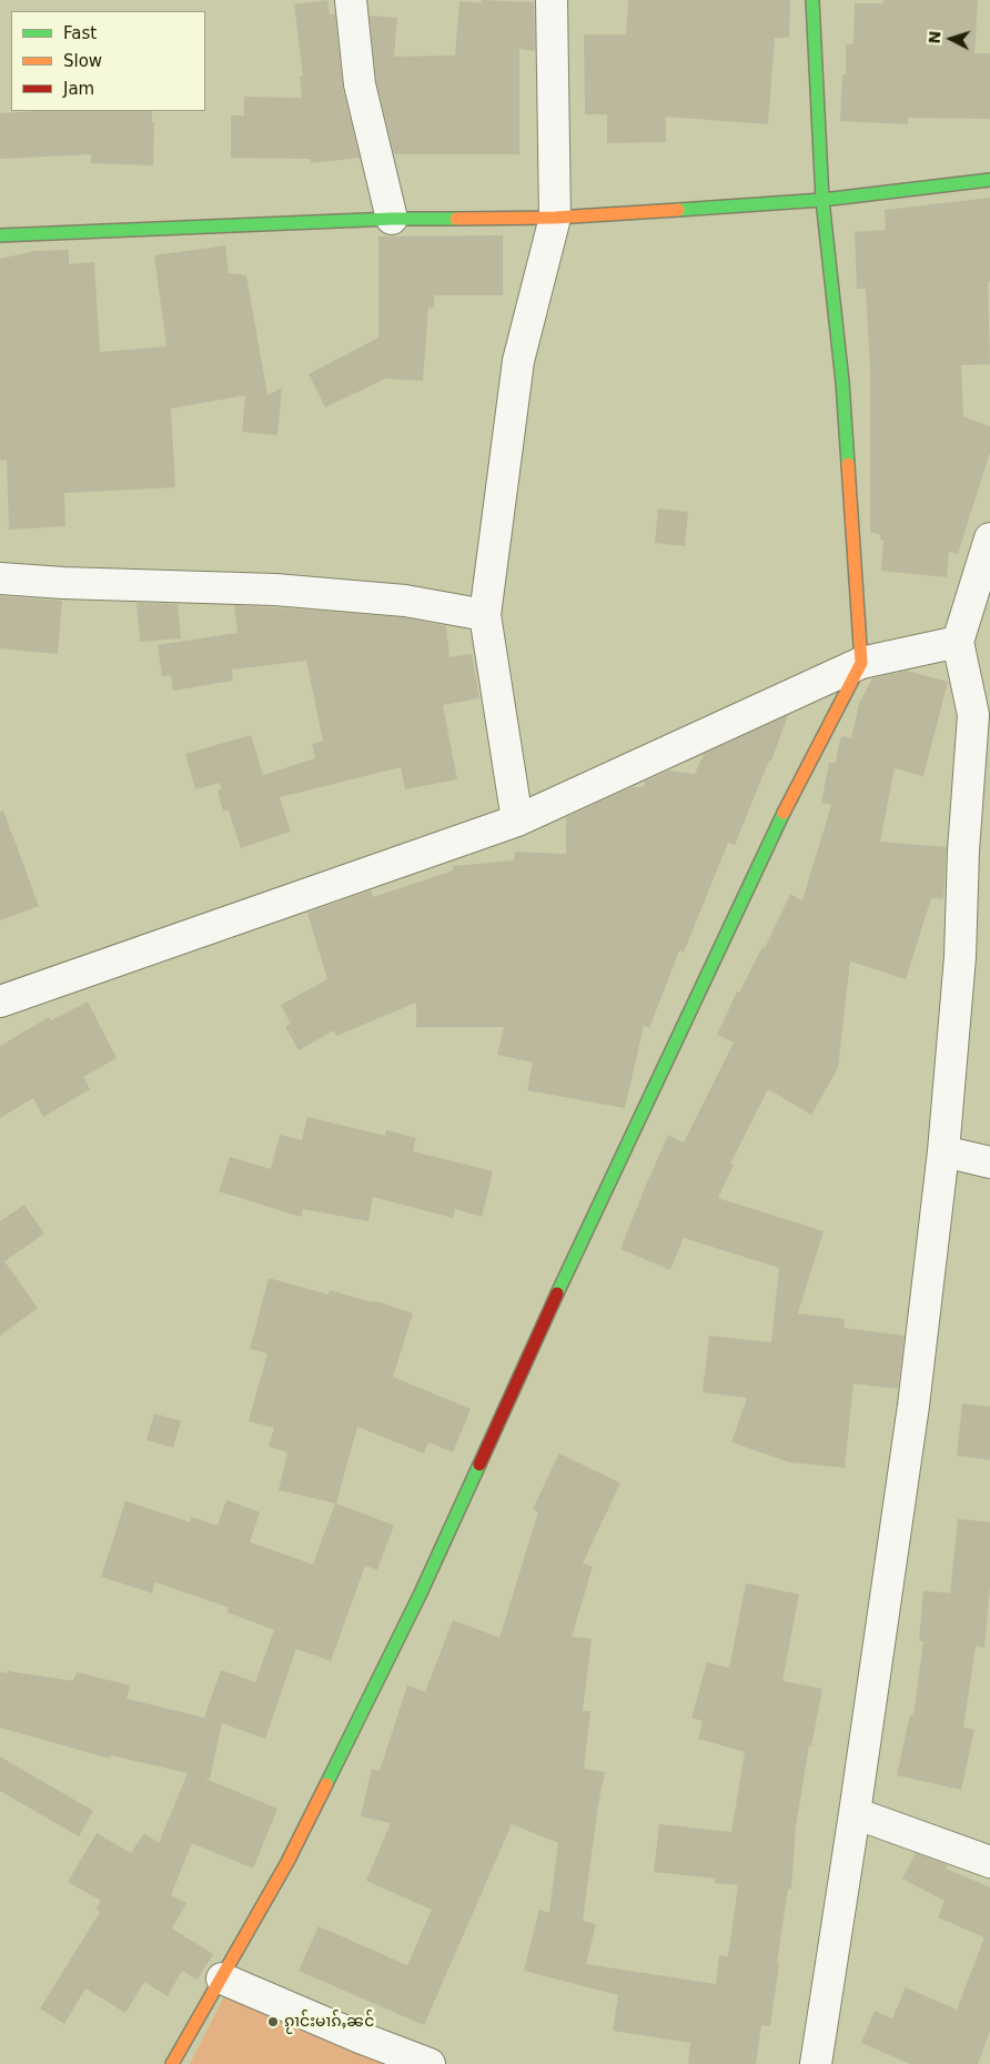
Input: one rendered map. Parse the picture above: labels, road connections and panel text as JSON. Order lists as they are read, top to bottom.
{
  "places": ["ၵႂၢင်းမၢၵ်ႇၼင်"],
  "legend": ["Fast", "Slow", "Jam"],
  "north": "left"
}
